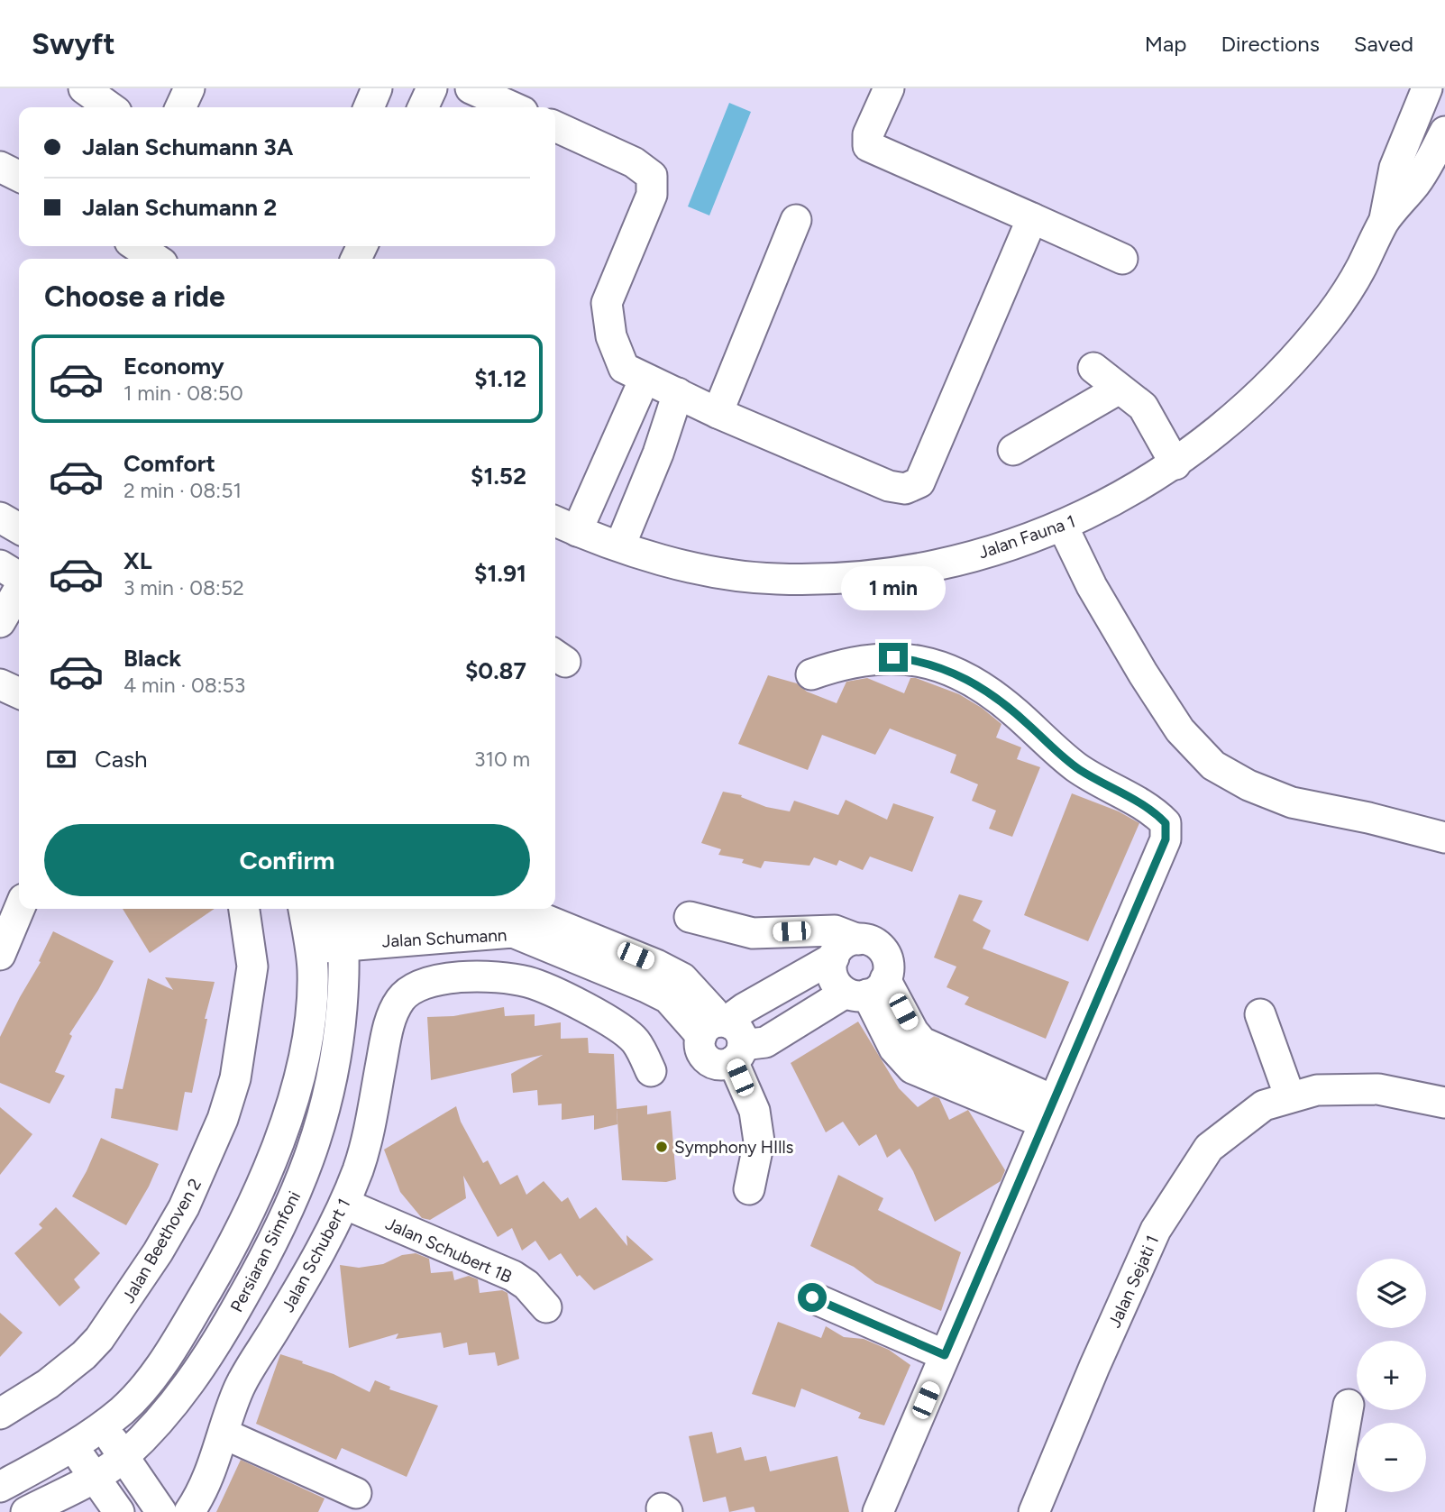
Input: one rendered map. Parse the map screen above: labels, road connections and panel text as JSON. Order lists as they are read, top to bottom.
{
  "streets": {
    "street": [
      "Jalan Fauna 1",
      "Jalan Schumann",
      "Jalan Beethoven 2",
      "Jalan Schubert 1B",
      "Persiaran Simfoni",
      "Jalan Schubert 1",
      "Jalan Sejati 1"
    ]
  },
  "crossings": [
    ["Jalan Schumann", "Persiaran Simfoni"],
    ["Jalan Schubert 1B", "Jalan Schubert 1"]
  ],
  "places": ["Symphony HIlls"],
  "page": {
    "header": "Swyft",
    "nav": ["Map", "Directions", "Saved"],
    "banner": ["Jalan Schumann 3A", "Jalan Schumann 2"],
    "heading": "Choose a ride",
    "list": [
      {
        "name": "Economy",
        "note": "1 min · 08:50",
        "value": "$1.12"
      },
      {
        "name": "Comfort",
        "note": "2 min · 08:51",
        "value": "$1.52"
      },
      {
        "name": "XL",
        "note": "3 min · 08:52",
        "value": "$1.91"
      },
      {
        "name": "Black",
        "note": "4 min · 08:53",
        "value": "$0.87"
      }
    ],
    "bubble": "1 min",
    "pay": ["Cash", "310 m"],
    "buttons": "Confirm",
    "map_buttons": ["+", "−"]
  }
}
